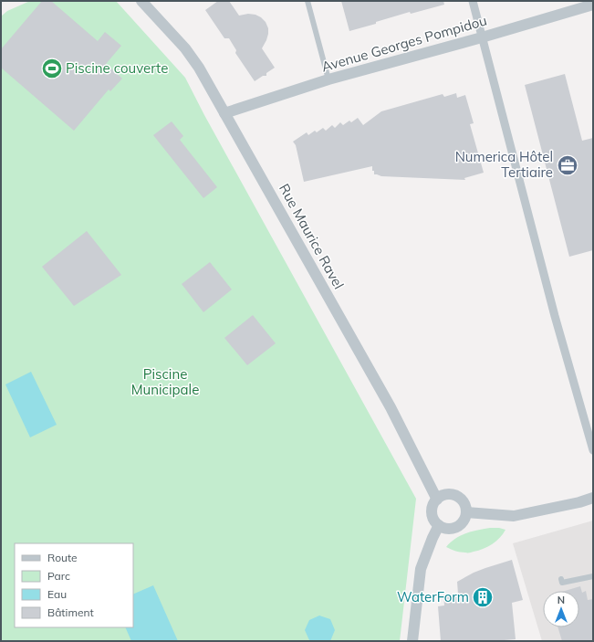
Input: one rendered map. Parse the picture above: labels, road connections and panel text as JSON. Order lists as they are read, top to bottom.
{
  "streets": {
    "street": ["Avenue Georges Pompidou", "Rue Maurice Ravel"]
  },
  "crossings": [
    ["Avenue Georges Pompidou", "Rue Maurice Ravel"]
  ],
  "parks": ["Piscine Municipale"],
  "places": {
    "sports": ["Piscine couverte"],
    "office": ["Numerica Hôtel Tertiaire"],
    "building": ["WaterForm"]
  },
  "legend": [
    "Route",
    "Parc",
    "Eau",
    "Bâtiment"
  ],
  "north": "top"
}
